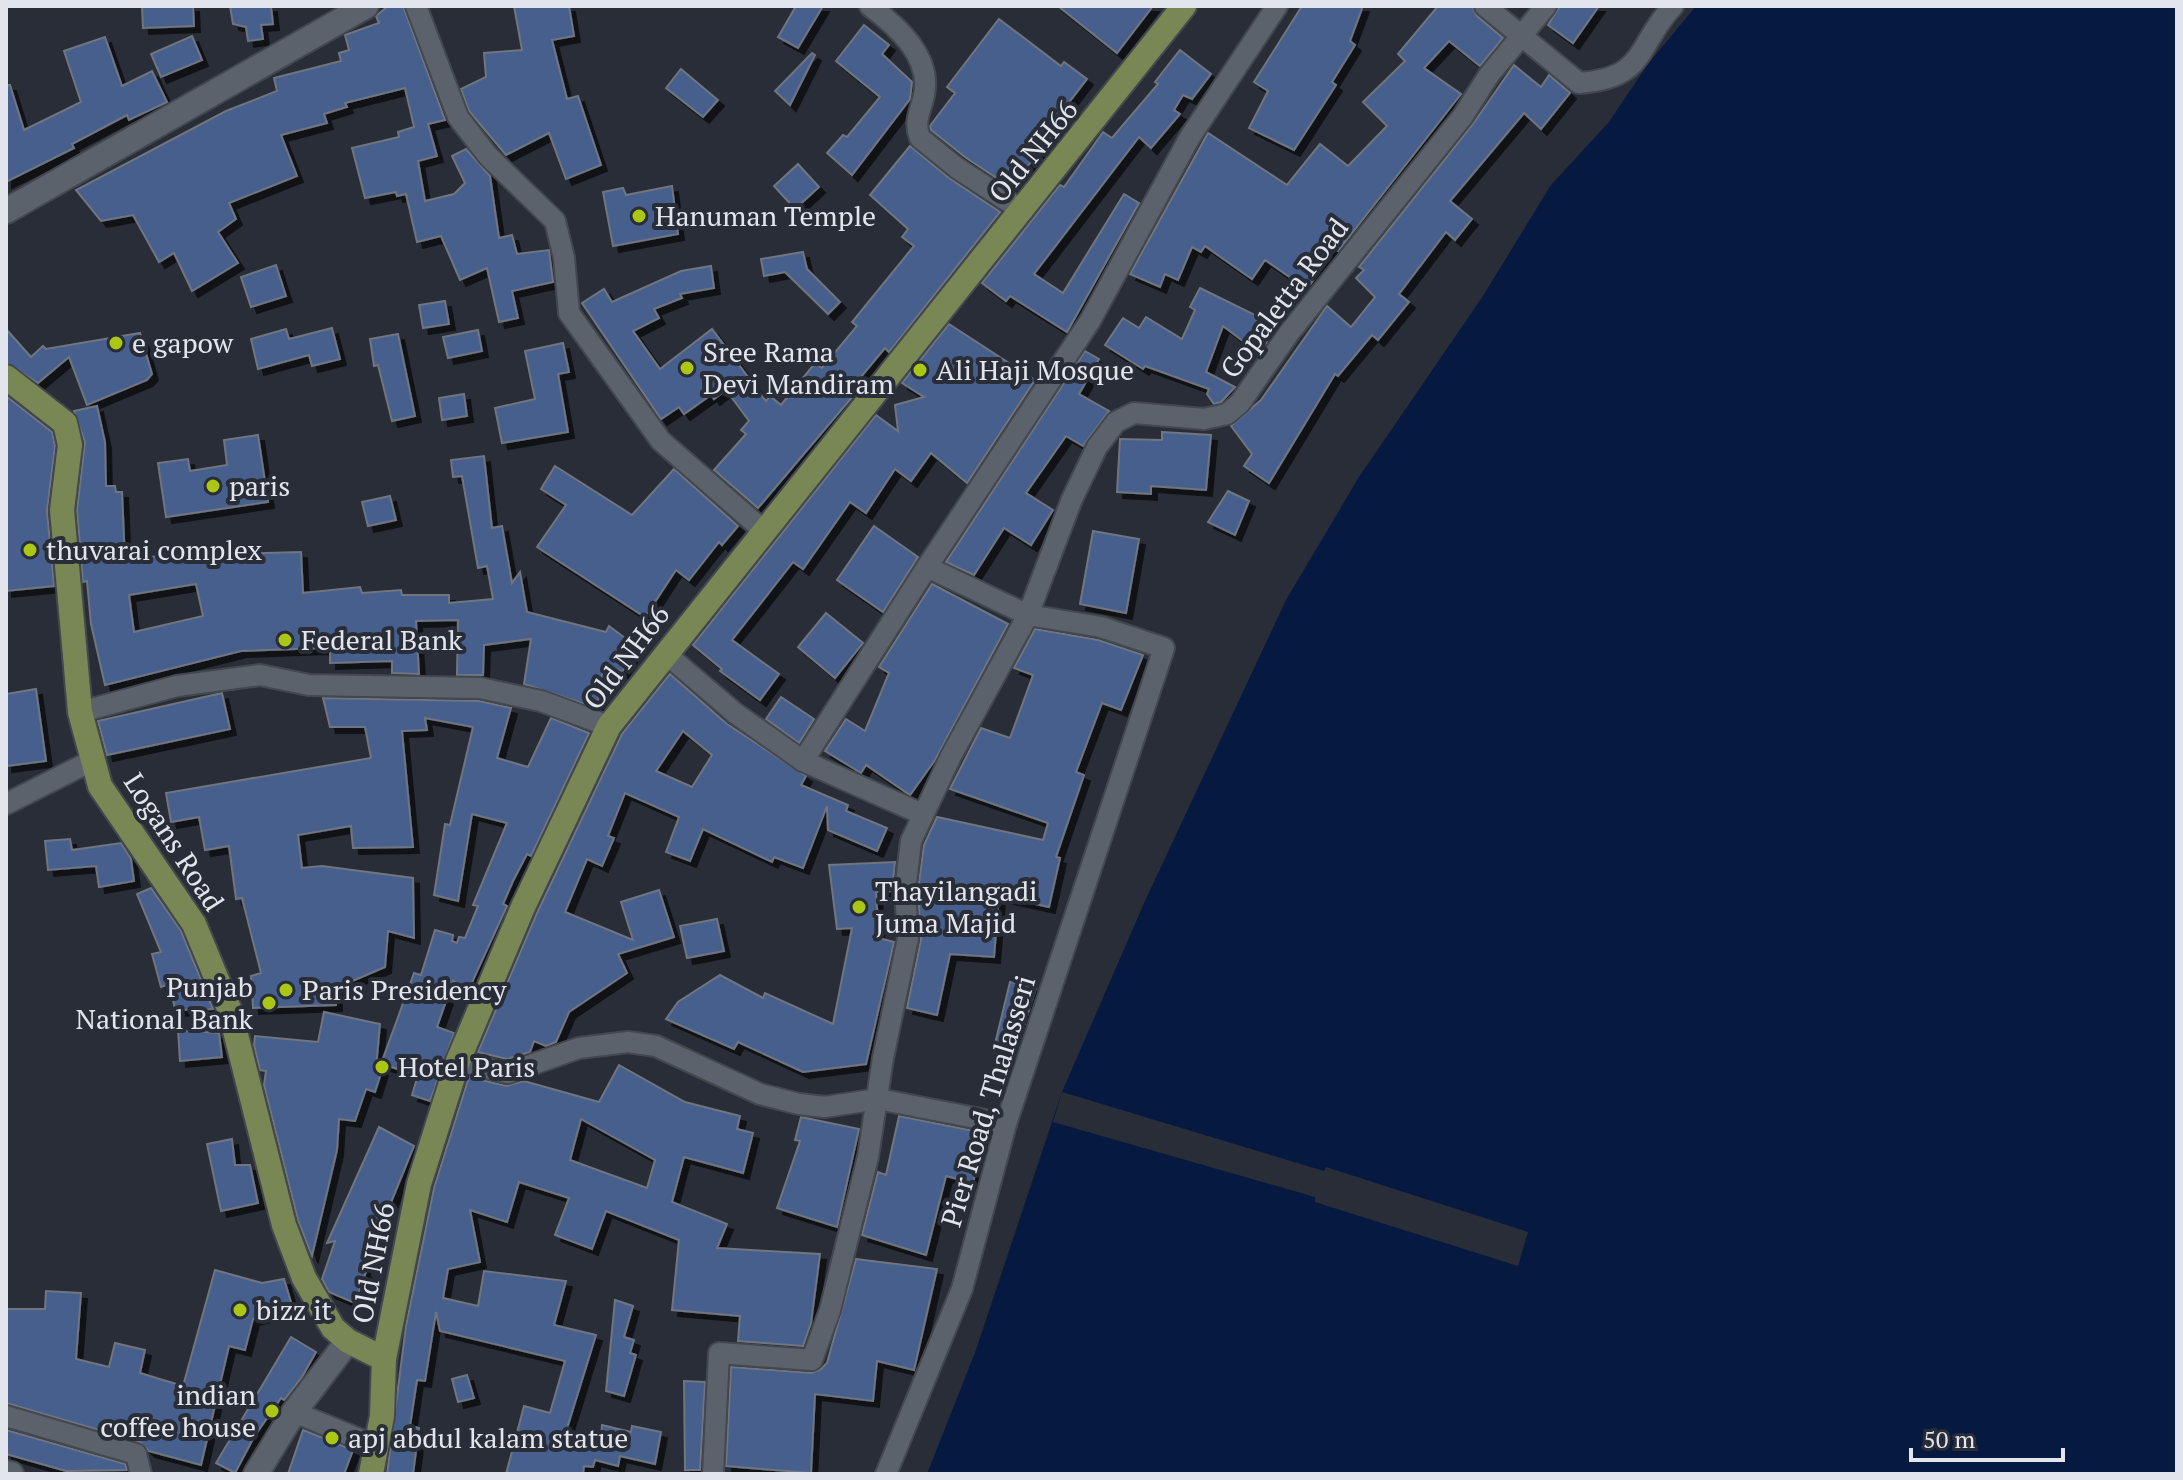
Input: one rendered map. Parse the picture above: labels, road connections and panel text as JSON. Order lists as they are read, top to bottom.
{
  "streets": {
    "main road": ["Old NH66", "Logans Road"],
    "street": ["Gopaletta Road", "Pier Road, Thalasseri"]
  },
  "crossings": [
    ["Old NH66", "Logans Road"],
    ["Gopaletta Road", "Pier Road, Thalasseri"]
  ],
  "places": [
    "Hanuman Temple",
    "e gapow",
    "Sree Rama Devi Mandiram",
    "Ali Haji Mosque",
    "paris",
    "thuvarai complex",
    "Federal Bank",
    "Thayilangadi Juma Majid",
    "Paris Presidency",
    "Punjab National Bank",
    "Hotel Paris",
    "bizz it",
    "indian coffee house",
    "apj abdul kalam statue"
  ],
  "scale_bar": "50 m"
}
